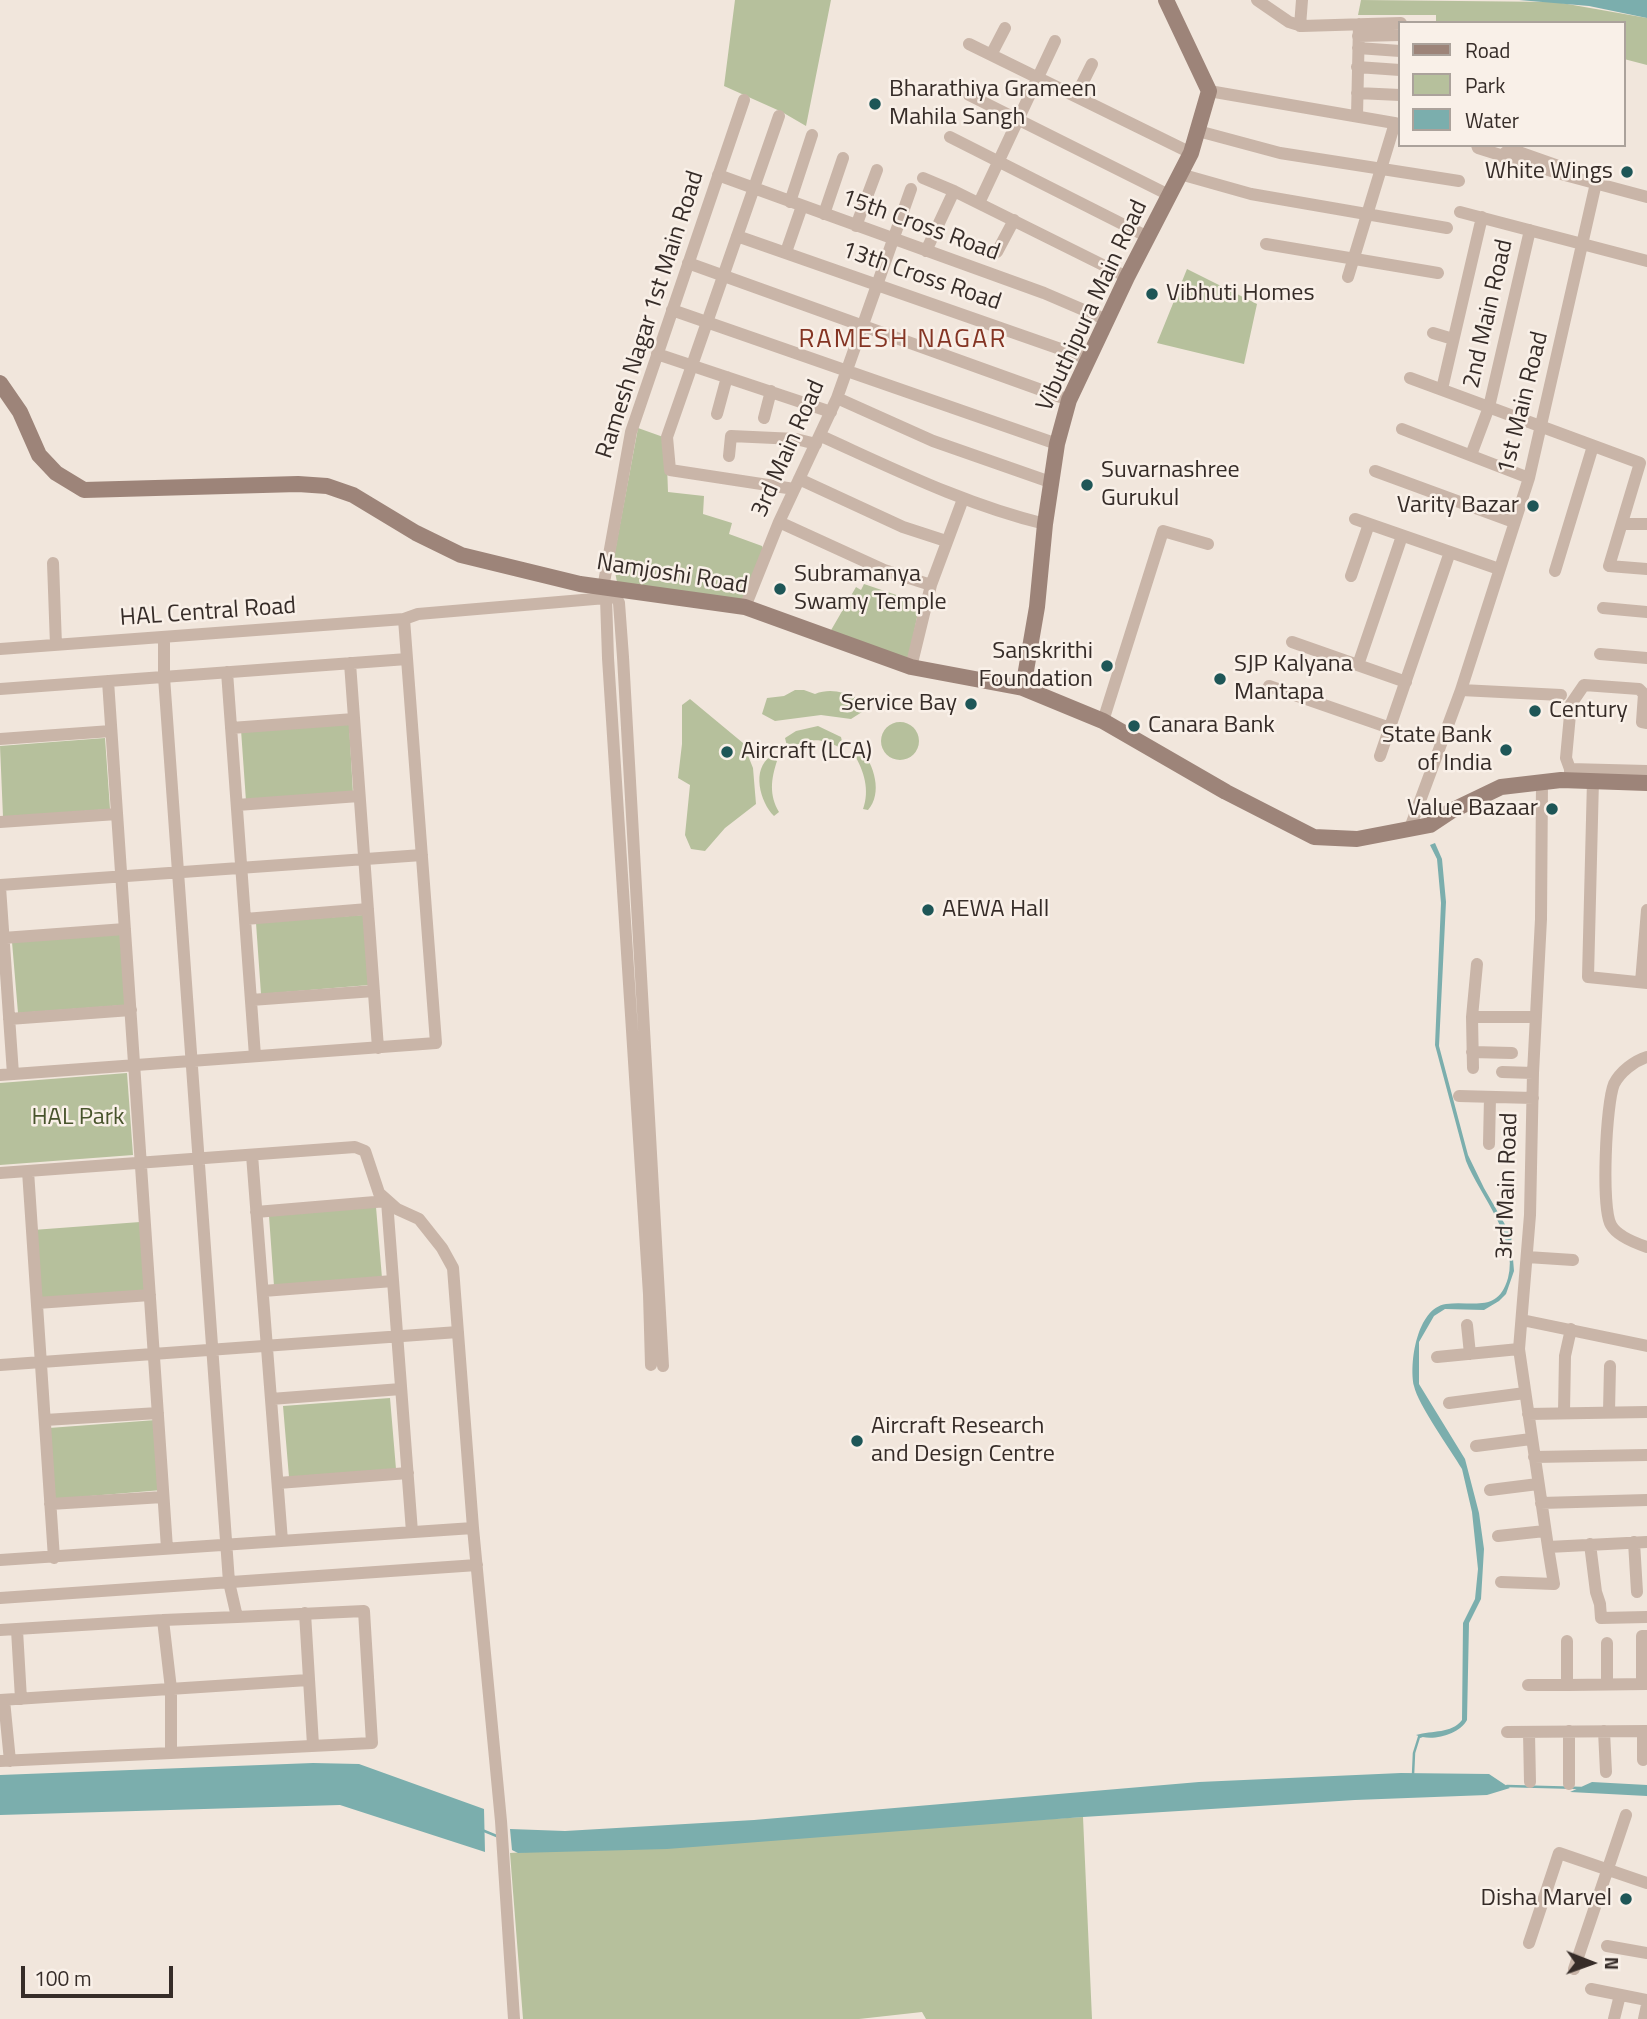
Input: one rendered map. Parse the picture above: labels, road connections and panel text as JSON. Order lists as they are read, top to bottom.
{
  "streets": {
    "main road": ["Vibuthipura Main Road", "Namjoshi Road"],
    "street": [
      "15th Cross Road",
      "13th Cross Road",
      "2nd Main Road",
      "Ramesh Nagar 1st Main Road",
      "1st Main Road",
      "3rd Main Road",
      "HAL Central Road"
    ]
  },
  "crossings": [
    ["15th Cross Road", "Vibuthipura Main Road"],
    ["15th Cross Road", "Ramesh Nagar 1st Main Road"],
    ["15th Cross Road", "3rd Main Road"],
    ["13th Cross Road", "Vibuthipura Main Road"],
    ["13th Cross Road", "3rd Main Road"],
    ["Vibuthipura Main Road", "Namjoshi Road"],
    ["Ramesh Nagar 1st Main Road", "Namjoshi Road"],
    ["Ramesh Nagar 1st Main Road", "HAL Central Road"],
    ["1st Main Road", "Namjoshi Road"],
    ["3rd Main Road", "Namjoshi Road"],
    ["Namjoshi Road", "HAL Central Road"]
  ],
  "districts": ["RAMESH NAGAR"],
  "parks": ["HAL Park"],
  "places": [
    "Bharathiya Grameen Mahila Sangh",
    "White Wings",
    "Vibhuti Homes",
    "Suvarnashree Gurukul",
    "Varity Bazar",
    "Subramanya Swamy Temple",
    "Sanskrithi Foundation",
    "SJP Kalyana Mantapa",
    "Service Bay",
    "Century",
    "Canara Bank",
    "State Bank of India",
    "Aircraft (LCA)",
    "Value Bazaar",
    "AEWA Hall",
    "Aircraft Research and Design Centre",
    "Disha Marvel"
  ],
  "legend": ["Road", "Park", "Water"],
  "scale_bar": "100 m",
  "north": "right"
}
